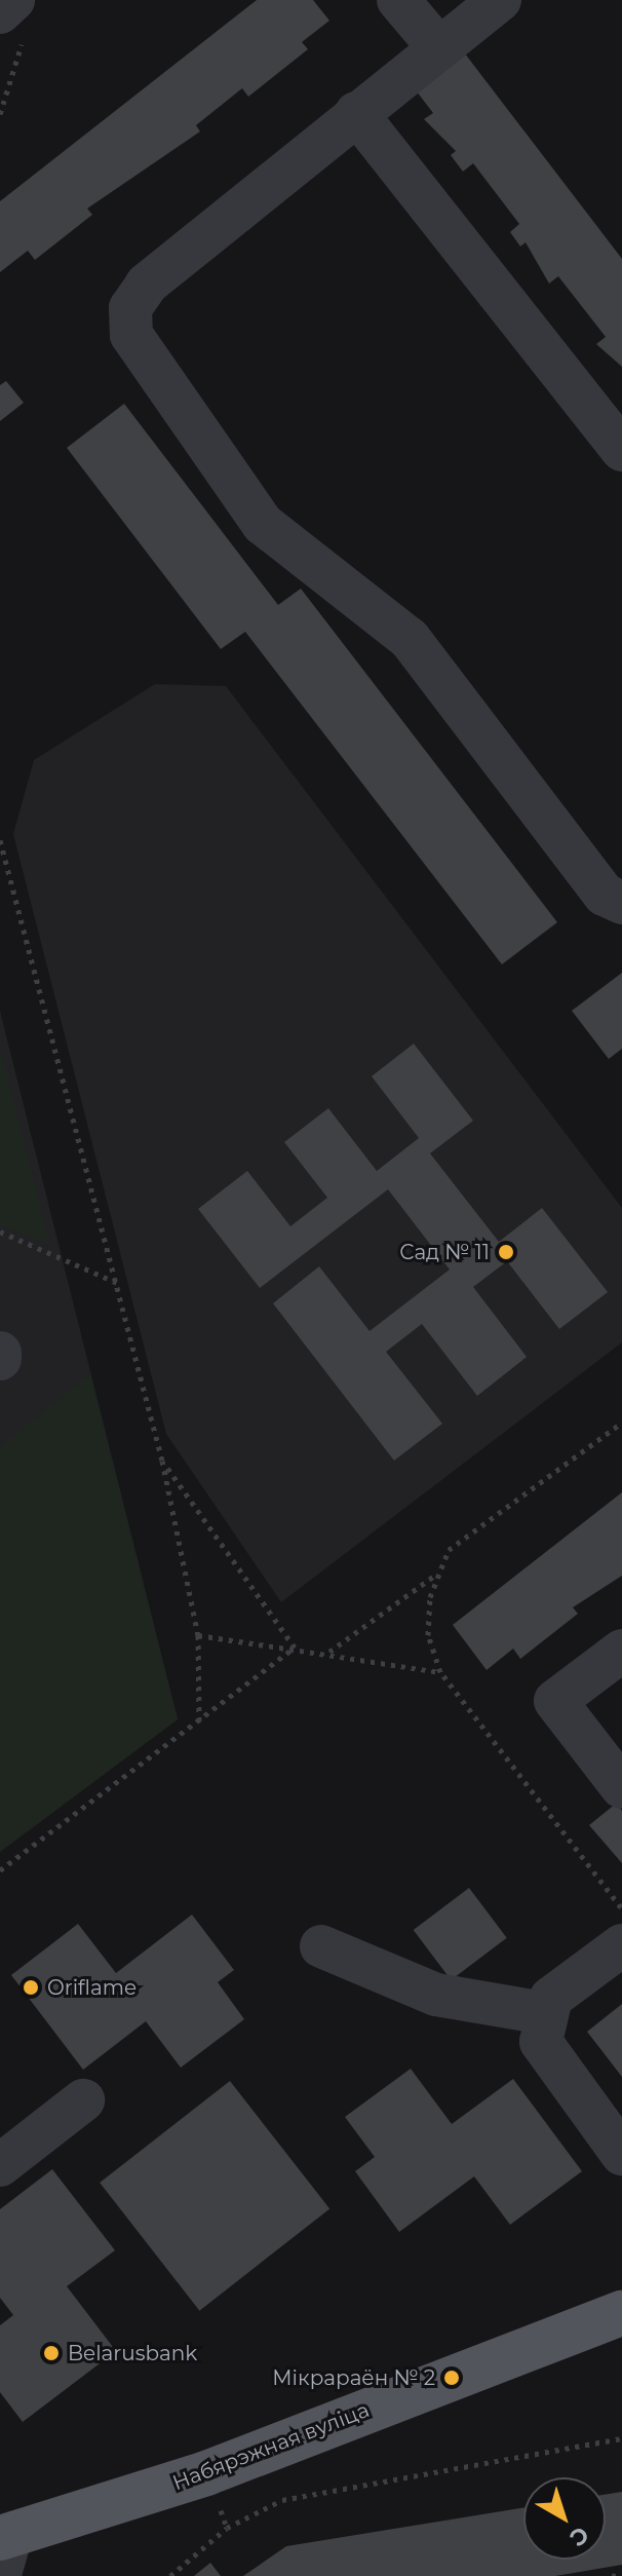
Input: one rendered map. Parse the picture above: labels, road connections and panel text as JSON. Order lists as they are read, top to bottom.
{
  "streets": {
    "main road": ["Набярэжная вуліца"]
  },
  "places": [
    "Сад № 11",
    "Oriflame",
    "Belarusbank",
    "Мікрараён № 2"
  ],
  "north": "bottom right"
}
